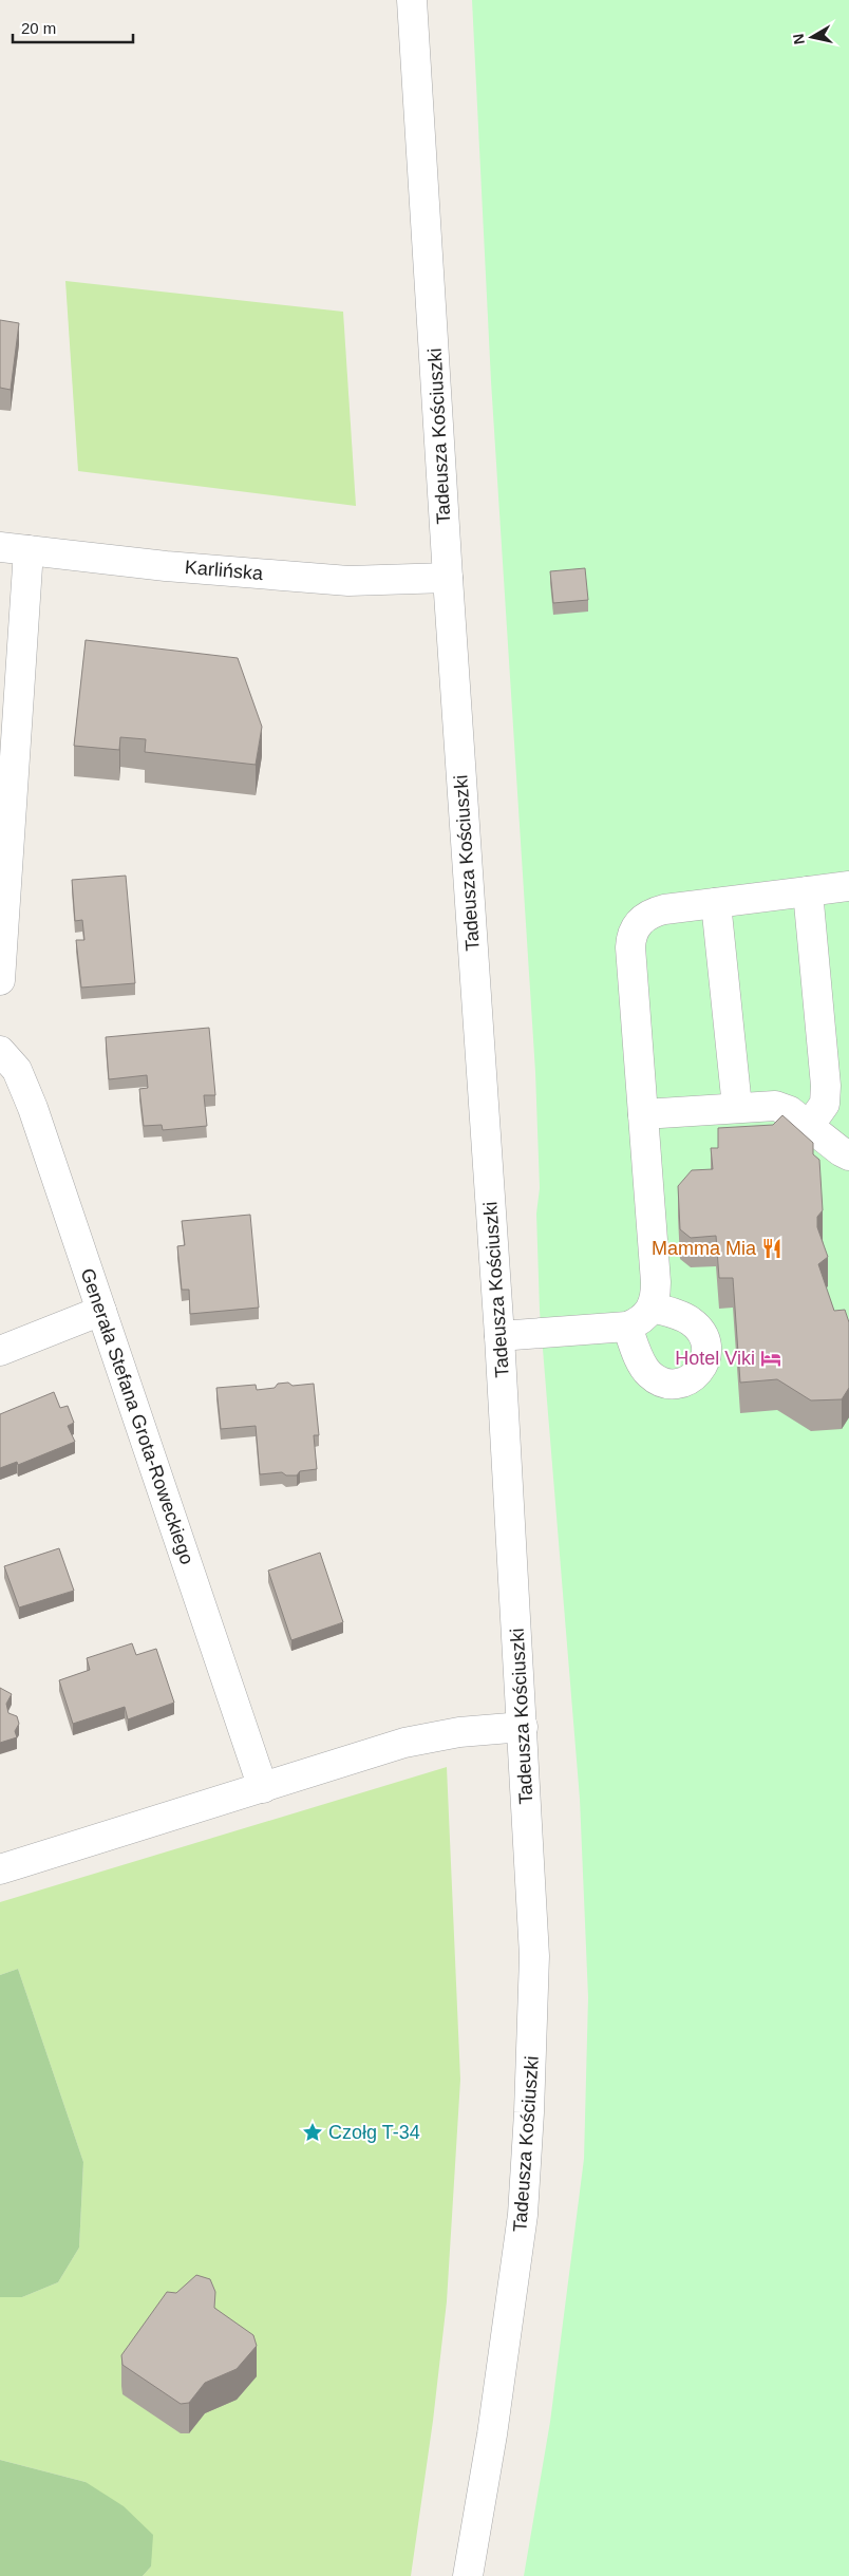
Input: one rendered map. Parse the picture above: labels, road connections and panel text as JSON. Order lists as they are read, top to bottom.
{
  "streets": {
    "street": ["Tadeusza Kościuszki", "Karlińska", "Generała Stefana Grota-Roweckiego"]
  },
  "crossings": [
    ["Tadeusza Kościuszki", "Karlińska"]
  ],
  "places": {
    "restaurant": ["Mamma Mia"],
    "hotel": ["Hotel Viki"],
    "place": ["Czołg T-34"]
  },
  "scale_bar": "20 m",
  "north": "left"
}
